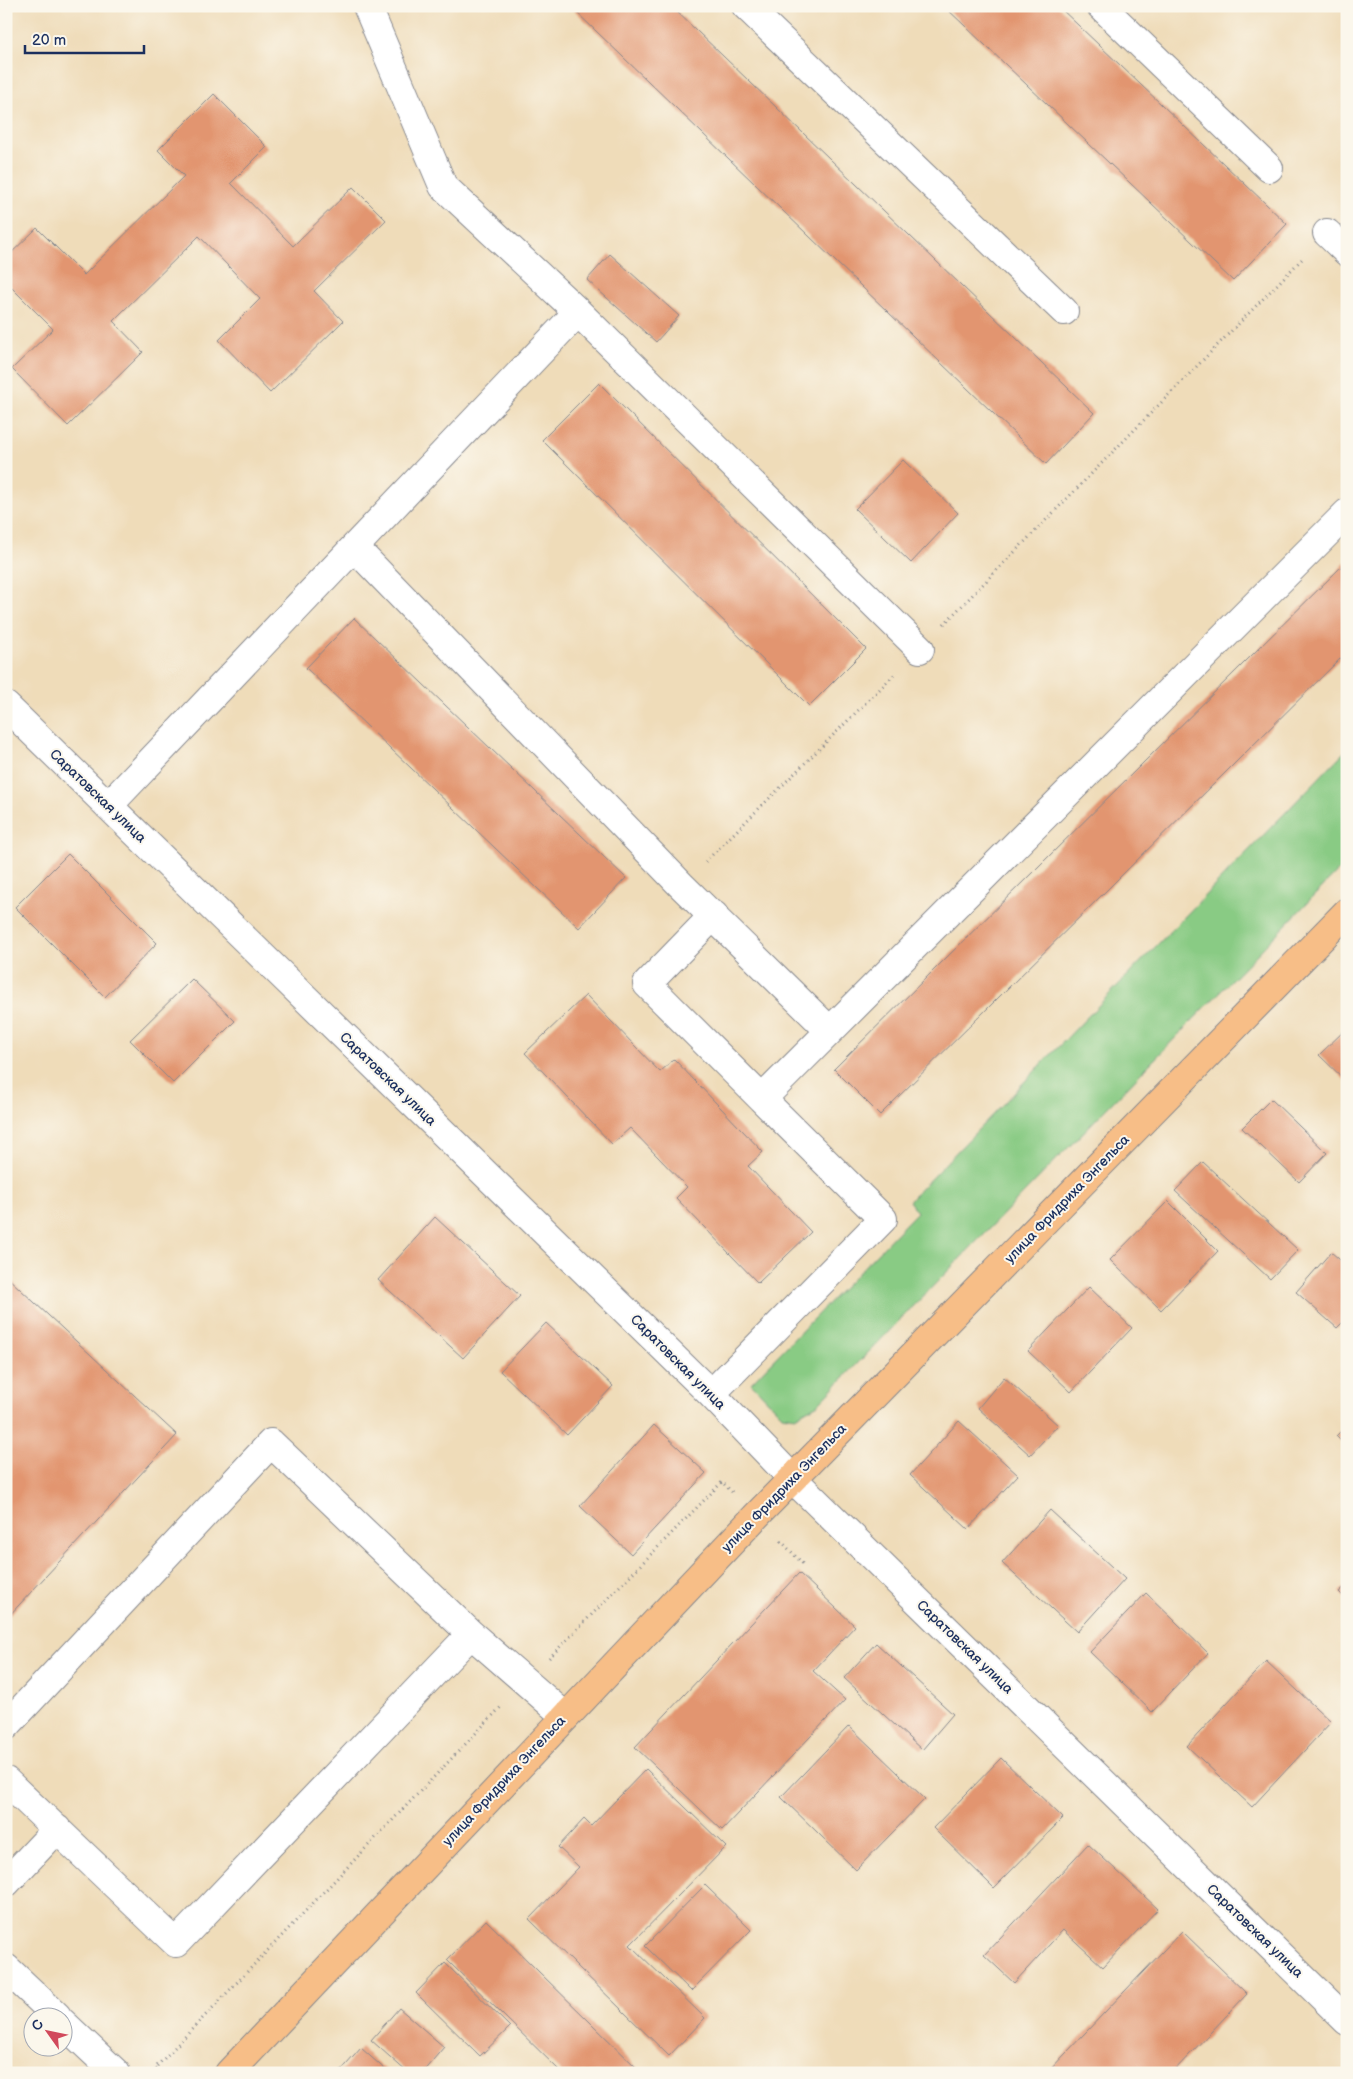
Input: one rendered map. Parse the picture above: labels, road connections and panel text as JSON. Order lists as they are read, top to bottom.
{
  "streets": {
    "main road": ["улица Фридриха Энгельса"],
    "street": ["Саратовская улица"]
  },
  "crossings": [
    ["Саратовская улица", "улица Фридриха Энгельса"]
  ],
  "scale_bar": "20 m",
  "north": "top left"
}
